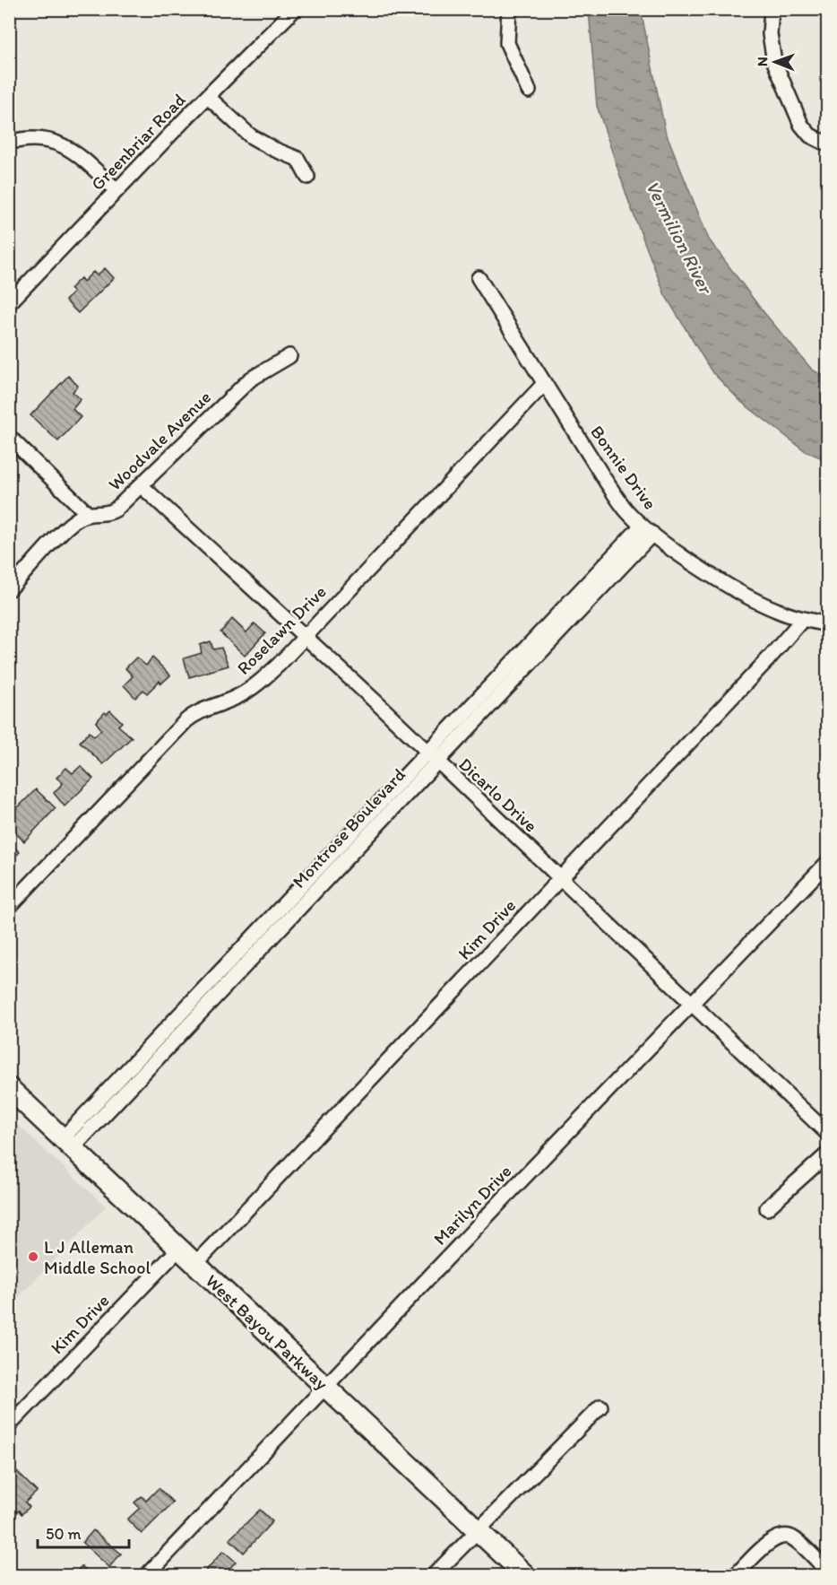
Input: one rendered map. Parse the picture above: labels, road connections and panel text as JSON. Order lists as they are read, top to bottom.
{
  "streets": {
    "street": [
      "Greenbriar Road",
      "Woodvale Avenue",
      "Bonnie Drive",
      "Roselawn Drive",
      "Dicarlo Drive",
      "Montrose Boulevard",
      "Kim Drive",
      "Marilyn Drive",
      "West Bayou Parkway"
    ]
  },
  "crossings": [
    ["Woodvale Avenue", "Dicarlo Drive"],
    ["Bonnie Drive", "Roselawn Drive"],
    ["Bonnie Drive", "Montrose Boulevard"],
    ["Bonnie Drive", "Kim Drive"],
    ["Roselawn Drive", "Dicarlo Drive"],
    ["Dicarlo Drive", "Montrose Boulevard"],
    ["Dicarlo Drive", "Kim Drive"],
    ["Dicarlo Drive", "Marilyn Drive"],
    ["Montrose Boulevard", "West Bayou Parkway"],
    ["Kim Drive", "West Bayou Parkway"],
    ["Marilyn Drive", "West Bayou Parkway"]
  ],
  "water": ["Vermilion River"],
  "places": ["L J Alleman Middle School"],
  "scale_bar": "50 m",
  "north": "left"
}
